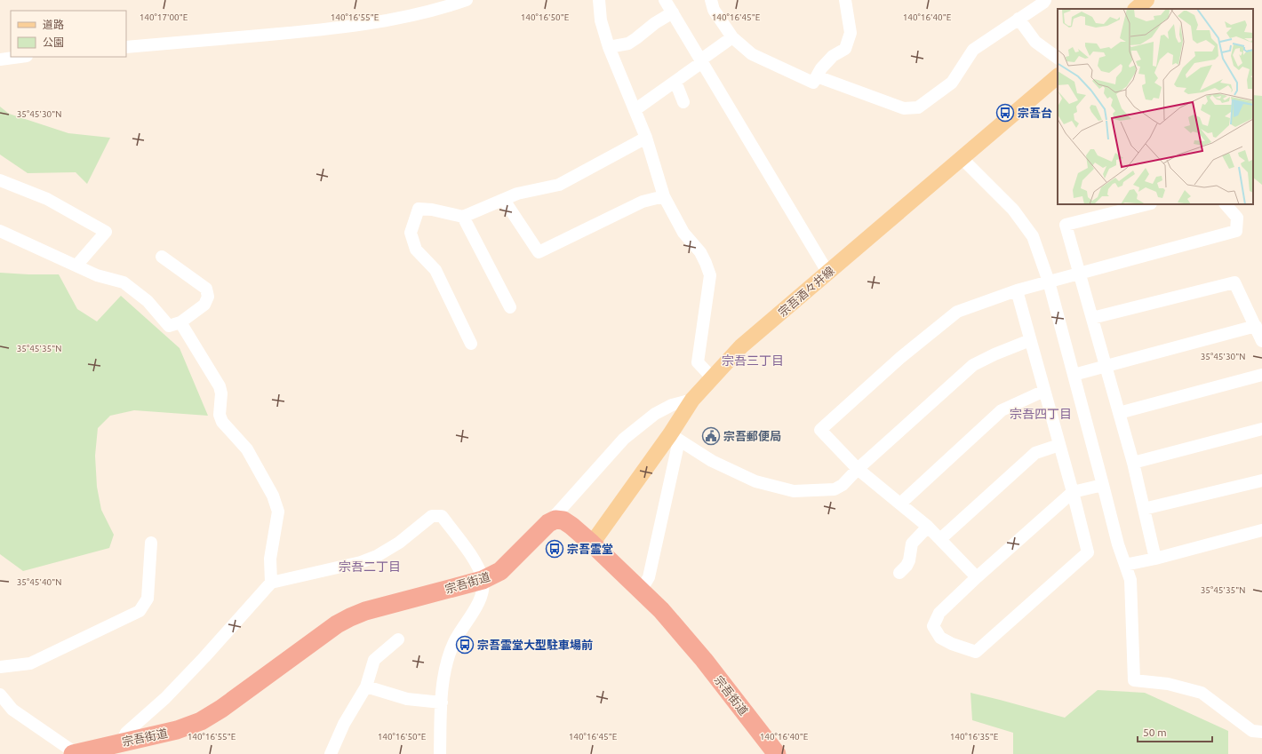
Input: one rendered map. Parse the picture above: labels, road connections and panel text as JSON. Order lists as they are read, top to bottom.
{
  "streets": {
    "highway": ["宗吾街道"],
    "main road": ["宗吾酒々井線"]
  },
  "crossings": [
    ["宗吾酒々井線", "宗吾街道"]
  ],
  "districts": ["宗吾三丁目", "宗吾四丁目", "宗吾二丁目"],
  "places": {
    "bus stop": ["宗吾台", "宗吾霊堂", "宗吾霊堂大型駐車場前"],
    "public building": ["宗吾郵便局"]
  },
  "legend": ["道路", "公園"],
  "scale_bar": "50 m",
  "coordinates": [
    "140°17'00\"E",
    "140°16'55\"E",
    "140°16'50\"E",
    "140°16'45\"E",
    "140°16'40\"E",
    "35°45'30\"N",
    "35°45'35\"N",
    "35°45'40\"N",
    "140°16'35\"E"
  ]
}
